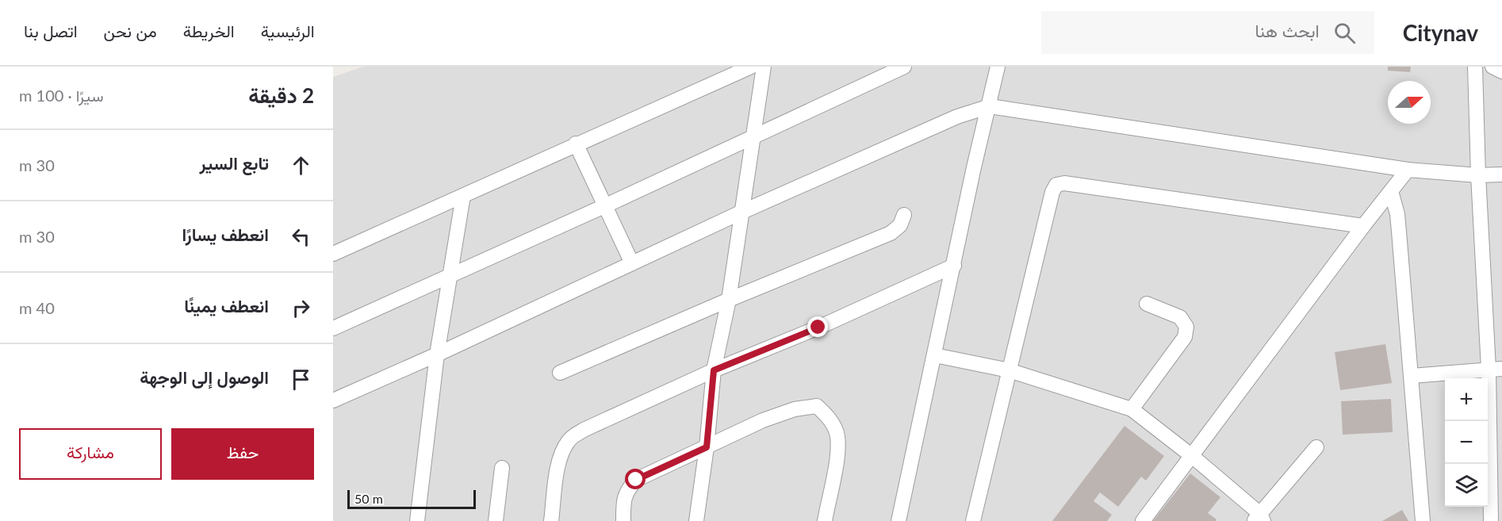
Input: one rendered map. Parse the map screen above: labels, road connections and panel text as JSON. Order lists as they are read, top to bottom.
{
  "scale_bar": "50 m",
  "north": "right",
  "page": {
    "header": "Citynav",
    "search": "ابحث هنا",
    "nav": [
      "الرئيسية",
      "الخريطة",
      "من نحن",
      "اتصل بنا"
    ],
    "heading": ["2 دقيقة", "سيرًا · 100 m"],
    "list": [
      ["تابع السير", "30 m"],
      ["انعطف يسارًا", "30 m"],
      ["انعطف يمينًا", "40 m"],
      "الوصول إلى الوجهة"
    ],
    "map_buttons": ["+", "−"],
    "buttons": ["حفظ", "مشاركة"],
    "scale": "50 m"
  }
}
